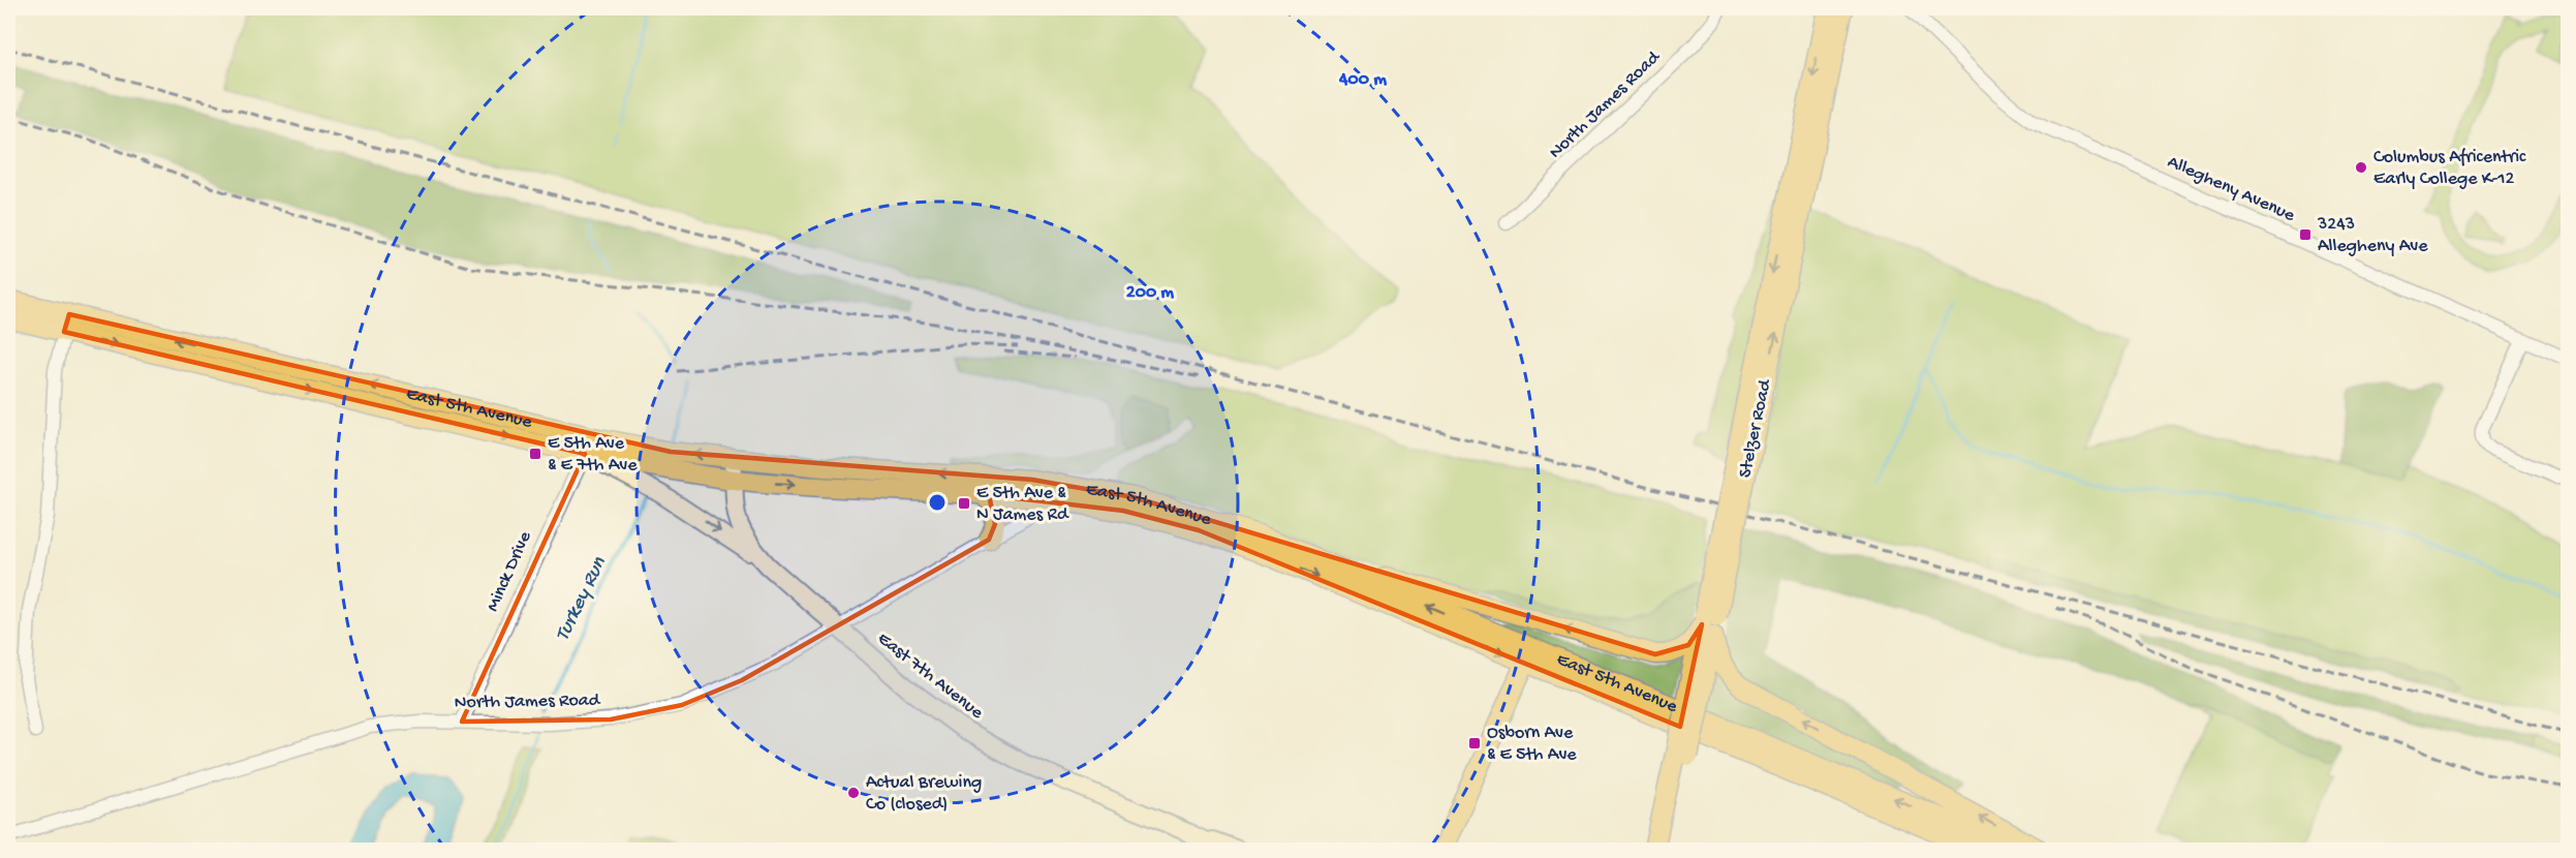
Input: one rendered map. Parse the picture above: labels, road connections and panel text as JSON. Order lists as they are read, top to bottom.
{
  "streets": {
    "main road": ["East 5th Avenue", "Stelzer Road"],
    "street": [
      "North James Road",
      "Allegheny Avenue",
      "Minck Drive",
      "East 7th Avenue"
    ]
  },
  "crossings": [
    ["North James Road", "East 5th Avenue"],
    ["North James Road", "Minck Drive"],
    ["North James Road", "East 7th Avenue"],
    ["East 5th Avenue", "Minck Drive"],
    ["East 5th Avenue", "East 7th Avenue"],
    ["Minck Drive", "East 7th Avenue"]
  ],
  "water": ["Turkey Run"],
  "places": {
    "other": ["Columbus Africentric Early College K-12", "Actual Brewing Co (closed)"],
    "transit": [
      "3243 Allegheny Ave",
      "E 5th Ave & E 7th Ave",
      "E 5th Ave & N James Rd",
      "Osborn Ave & E 5th Ave"
    ]
  },
  "rings": ["400 m", "200 m"]
}
